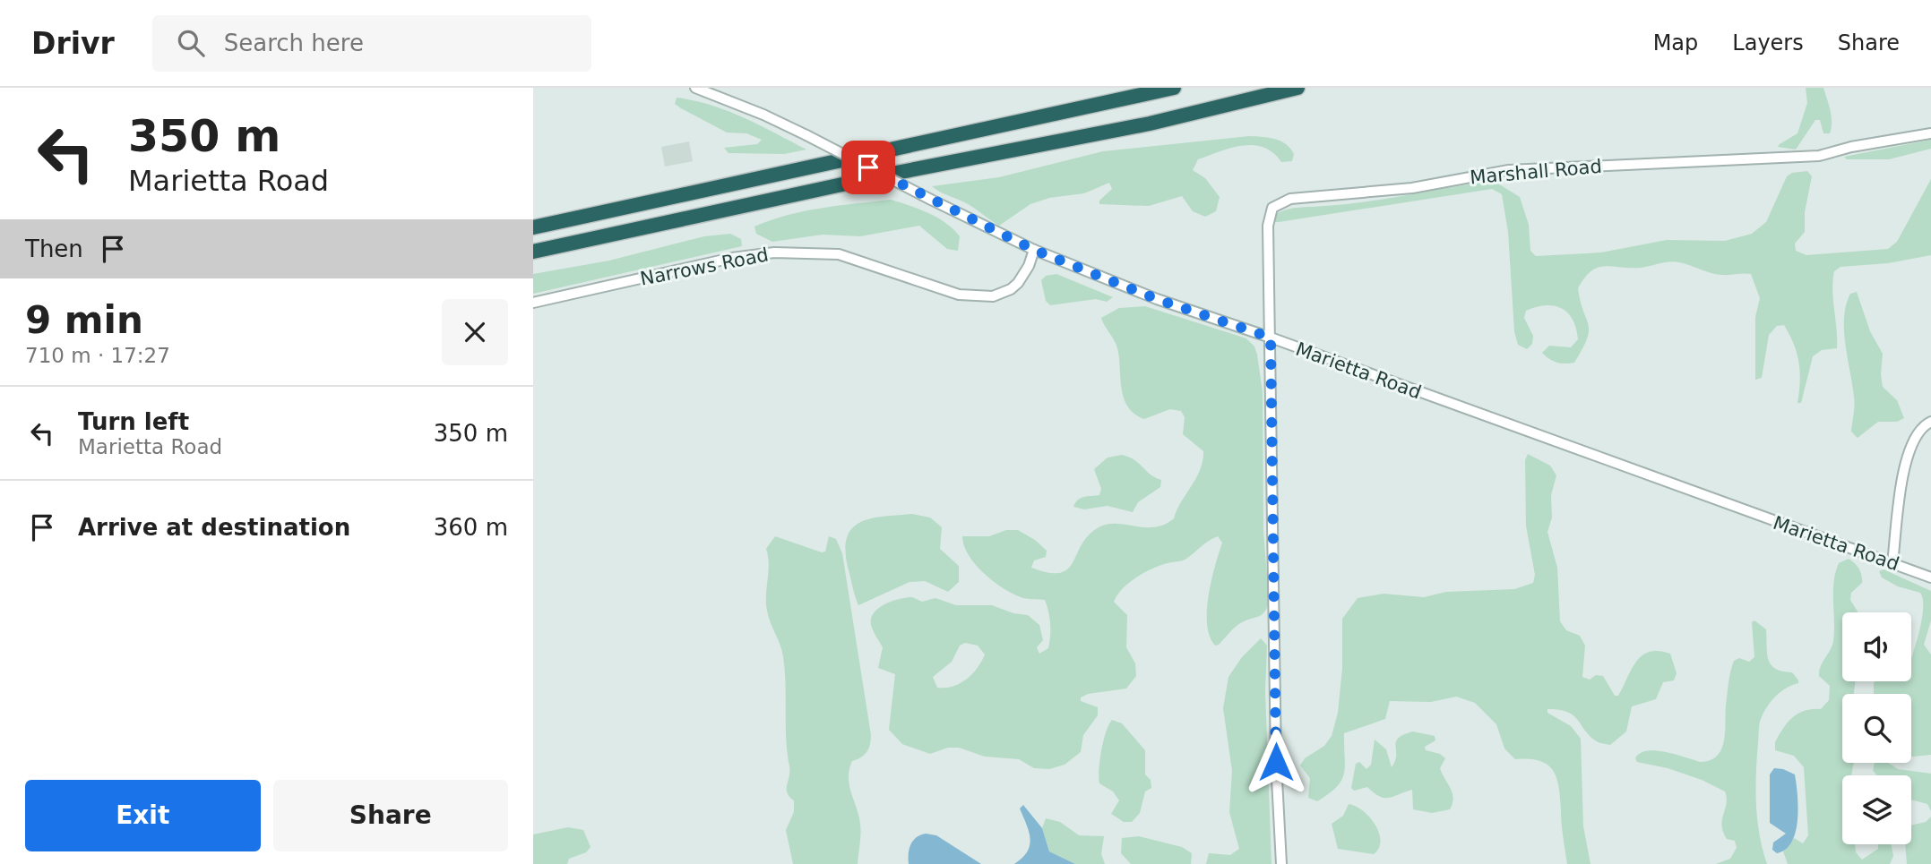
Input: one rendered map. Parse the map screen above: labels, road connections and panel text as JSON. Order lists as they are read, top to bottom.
{
  "streets": {
    "street": ["Marshall Road", "Narrows Road", "Marietta Road"]
  },
  "crossings": [
    ["Marshall Road", "Marietta Road"],
    ["Narrows Road", "Marietta Road"]
  ],
  "page": {
    "header": "Drivr",
    "search": "Search here",
    "nav": ["Map", "Layers", "Share"],
    "turn": ["350 m", "Marietta Road"],
    "then": "Then",
    "heading": ["9 min", "710 m · 17:27"],
    "list": [
      {
        "name": "Turn left",
        "note": "Marietta Road",
        "value": "350 m"
      },
      {
        "name": "Arrive at destination",
        "value": "360 m"
      }
    ],
    "buttons": ["Exit", "Share"]
  }
}
